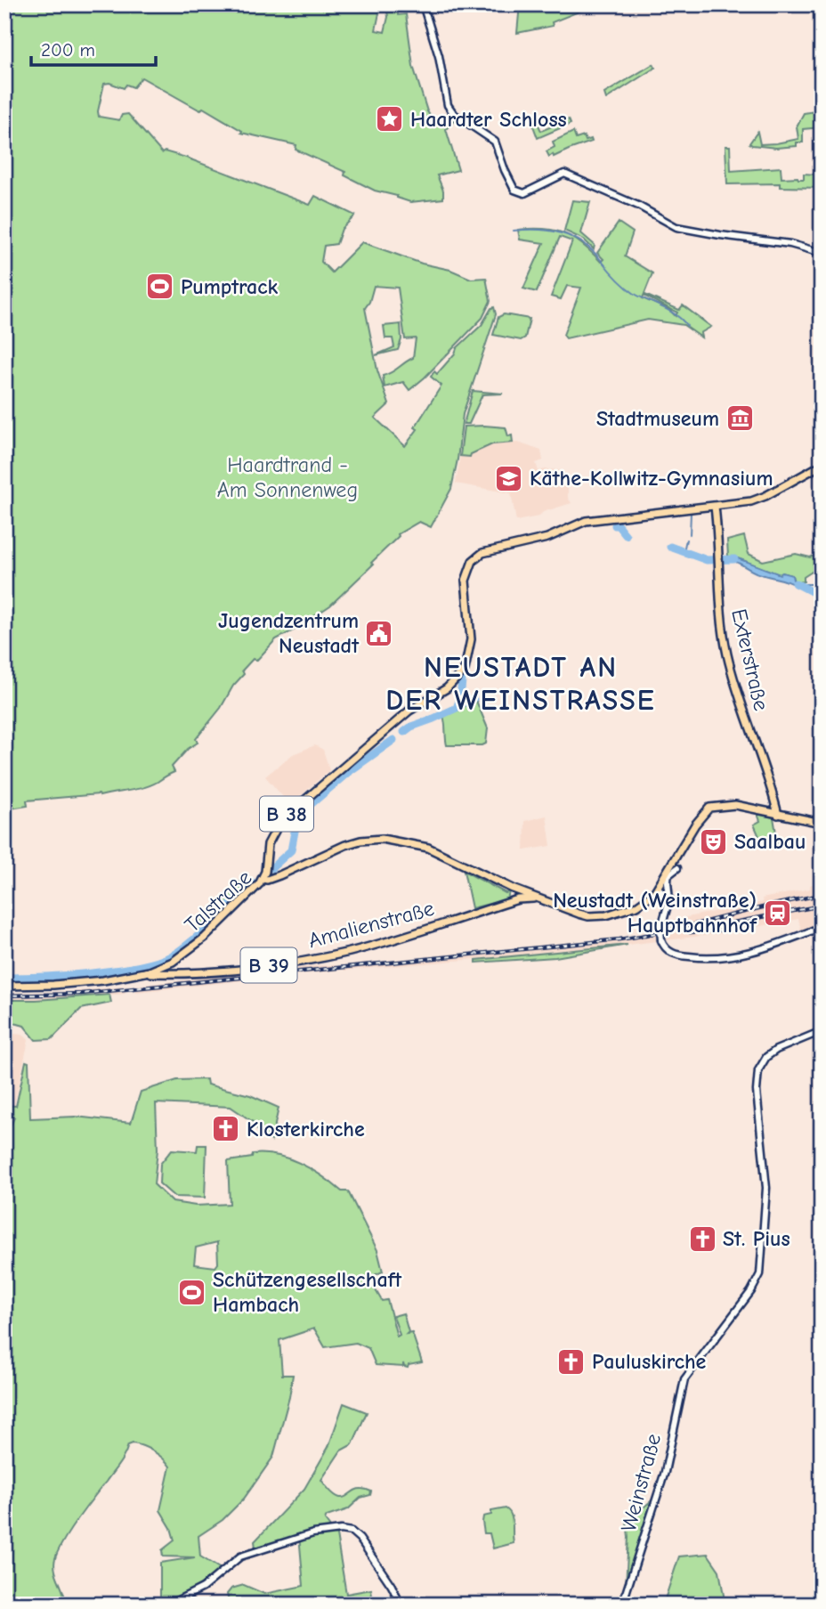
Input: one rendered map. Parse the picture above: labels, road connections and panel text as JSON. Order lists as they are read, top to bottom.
{
  "streets": {
    "main road": [
      "Exterstraße",
      "B 38",
      "Talstraße",
      "Amalienstraße",
      "B 39"
    ],
    "street": ["Weinstraße"]
  },
  "crossings": [
    ["Exterstraße", "B 38"],
    ["Exterstraße", "B 39"],
    ["Talstraße", "Amalienstraße"],
    ["Talstraße", "B 39"]
  ],
  "districts": ["NEUSTADT AN DER WEINSTRASSE"],
  "parks": ["Haardtrand - Am Sonnenweg"],
  "places": {
    "place": ["Haardter Schloss"],
    "sports": ["Pumptrack", "Schützengesellschaft Hambach"],
    "museum": ["Stadtmuseum"],
    "school or university": ["Käthe-Kollwitz-Gymnasium"],
    "public building": ["Jugendzentrum Neustadt"],
    "theatre": ["Saalbau"],
    "station": ["Neustadt (Weinstraße) Hauptbahnhof"],
    "church": ["Klosterkirche", "St. Pius", "Pauluskirche"]
  },
  "scale_bar": "200 m"
}
